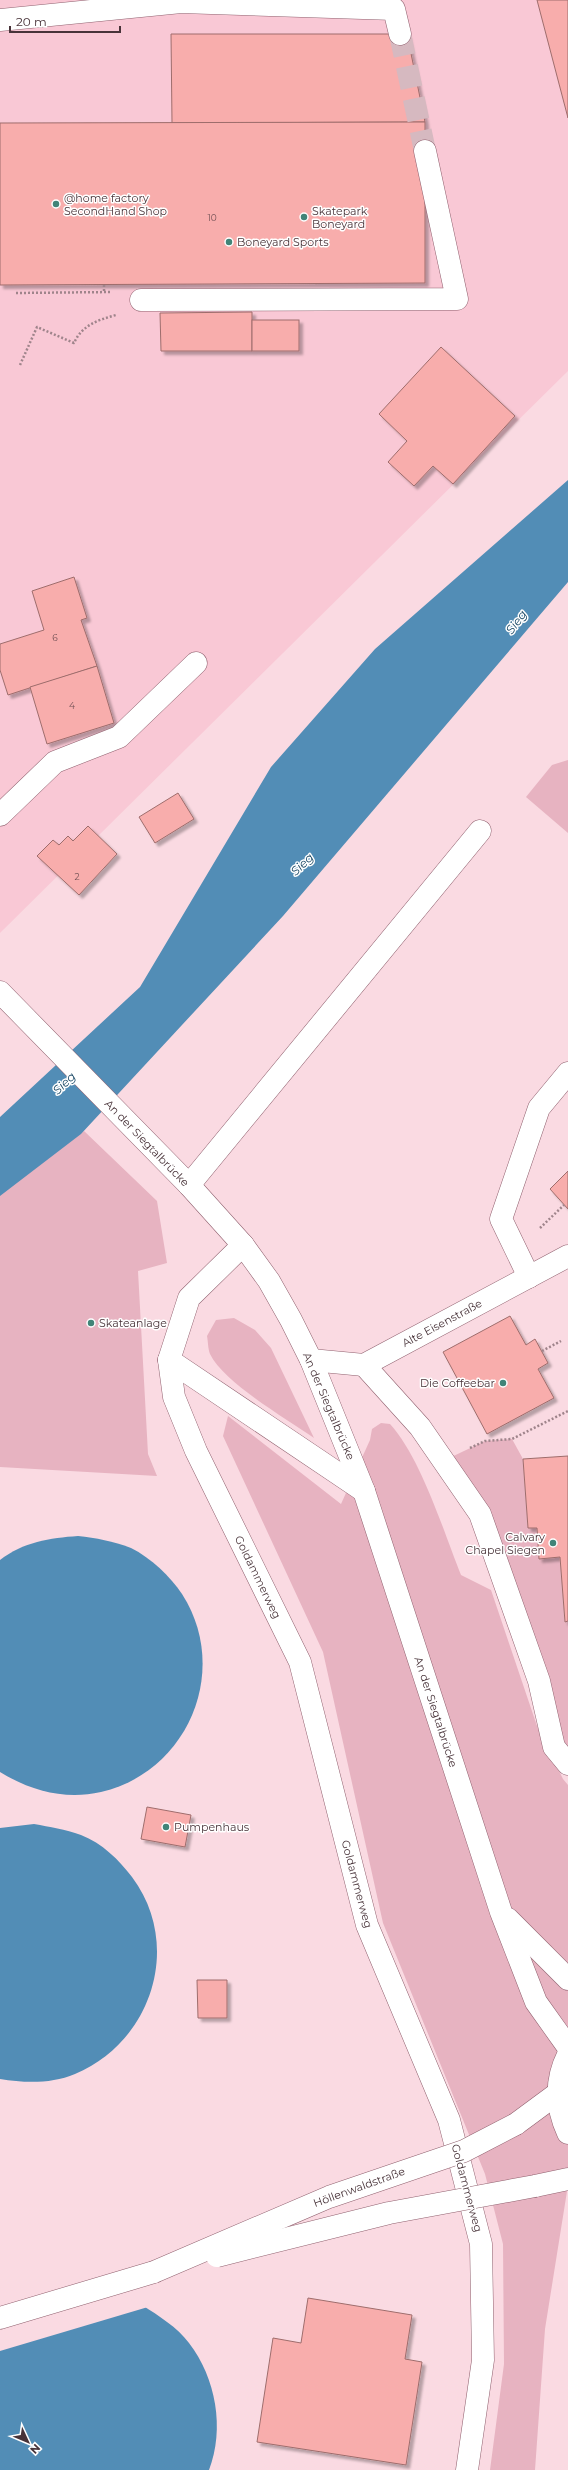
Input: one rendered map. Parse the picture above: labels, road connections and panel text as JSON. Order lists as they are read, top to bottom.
{
  "streets": {
    "street": [
      "An der Siegtalbrücke",
      "Alte Eisenstraße",
      "Goldammerweg",
      "Höllenwaldstraße"
    ]
  },
  "crossings": [
    ["An der Siegtalbrücke", "Goldammerweg"]
  ],
  "water": ["Sieg"],
  "places": [
    "@home factory SecondHand Shop",
    "Skatepark Boneyard",
    "Boneyard Sports",
    "Skateanlage",
    "Die Coffeebar",
    "Calvary Chapel Siegen",
    "Pumpenhaus"
  ],
  "house_numbers": [
    "10",
    "6",
    "4",
    "2"
  ],
  "scale_bar": "20 m",
  "north": "bottom right"
}
